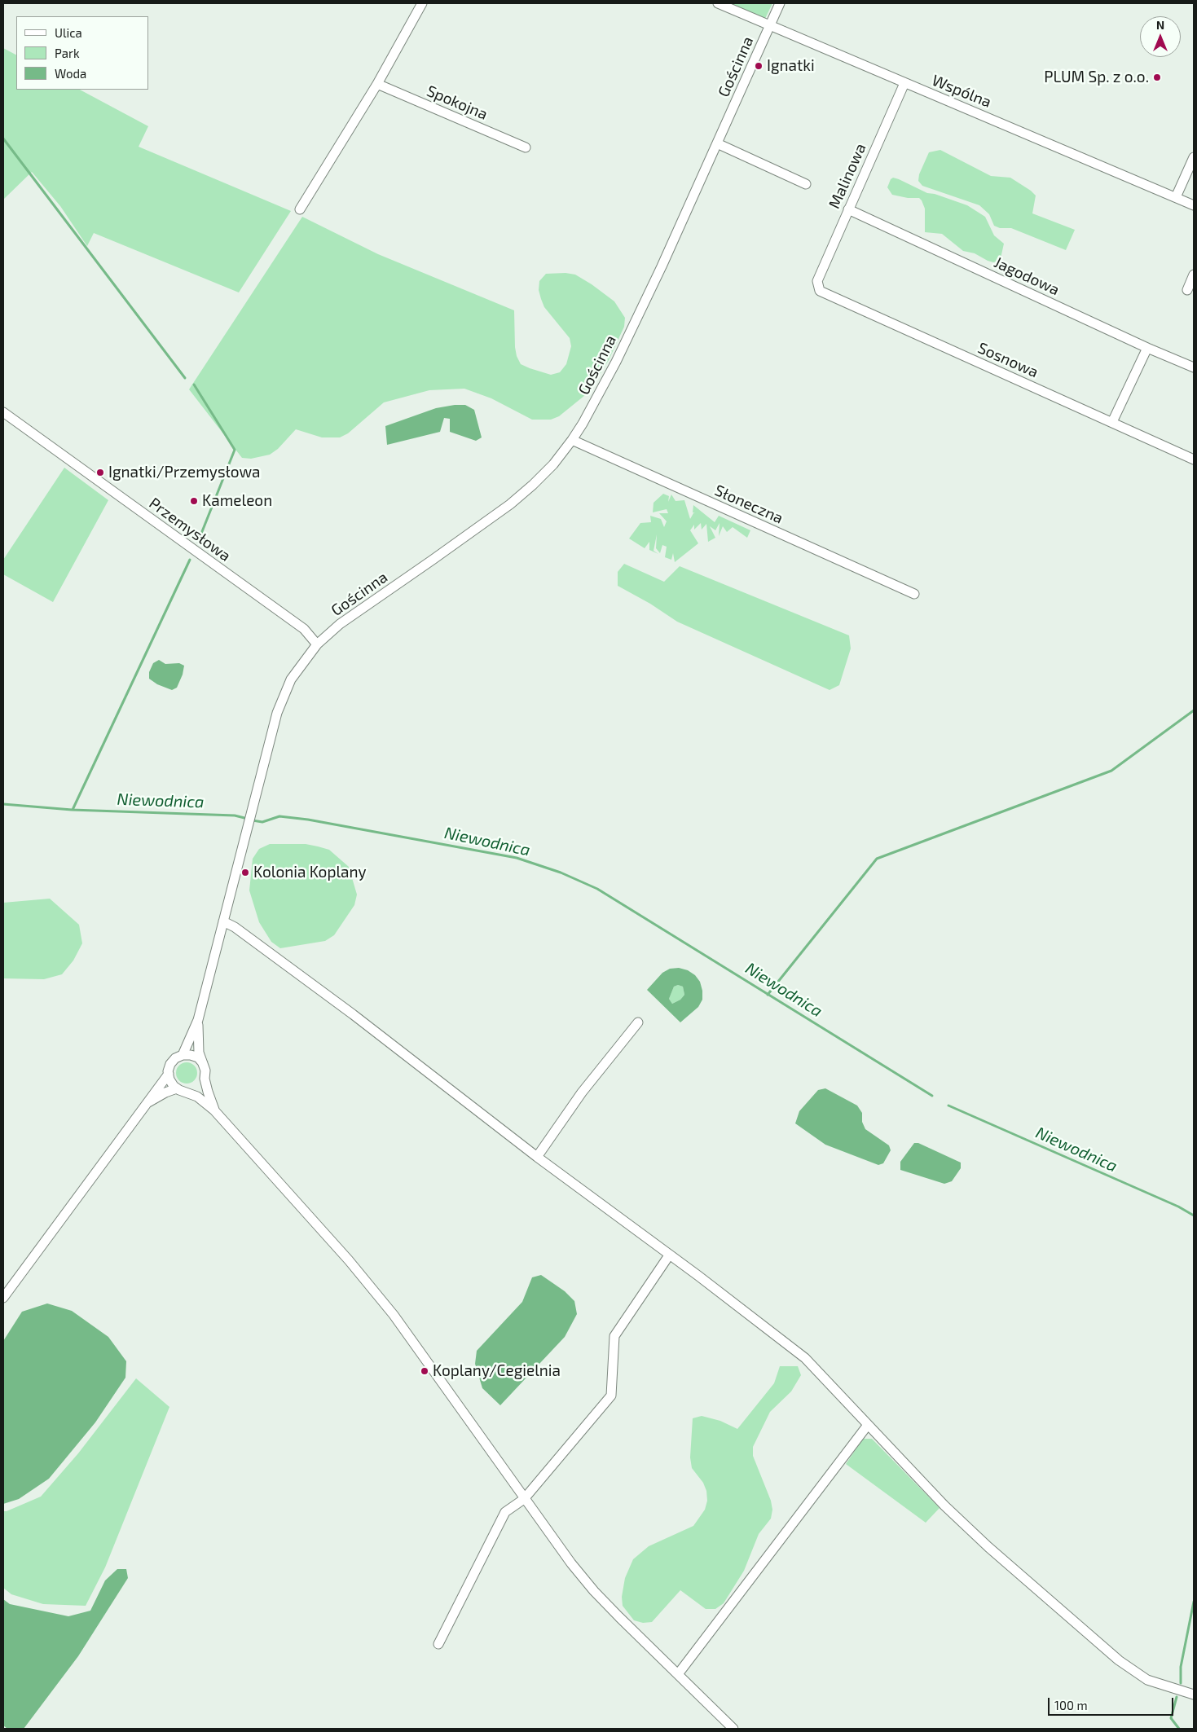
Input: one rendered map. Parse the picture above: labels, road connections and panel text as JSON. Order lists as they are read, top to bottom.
{
  "streets": {
    "street": [
      "Gościnna",
      "Wspólna",
      "Spokojna",
      "Malinowa",
      "Jagodowa",
      "Sosnowa",
      "Słoneczna",
      "Przemysłowa"
    ]
  },
  "crossings": [
    ["Gościnna", "Wspólna"],
    ["Gościnna", "Słoneczna"],
    ["Gościnna", "Przemysłowa"],
    ["Wspólna", "Malinowa"],
    ["Malinowa", "Jagodowa"],
    ["Malinowa", "Sosnowa"]
  ],
  "water": ["Niewodnica"],
  "places": [
    "Ignatki",
    "PLUM Sp. z o.o.",
    "Ignatki/Przemysłowa",
    "Kameleon",
    "Kolonia Koplany",
    "Koplany/Cegielnia"
  ],
  "legend": ["Ulica", "Park", "Woda"],
  "scale_bar": "100 m",
  "north": "top"
}
